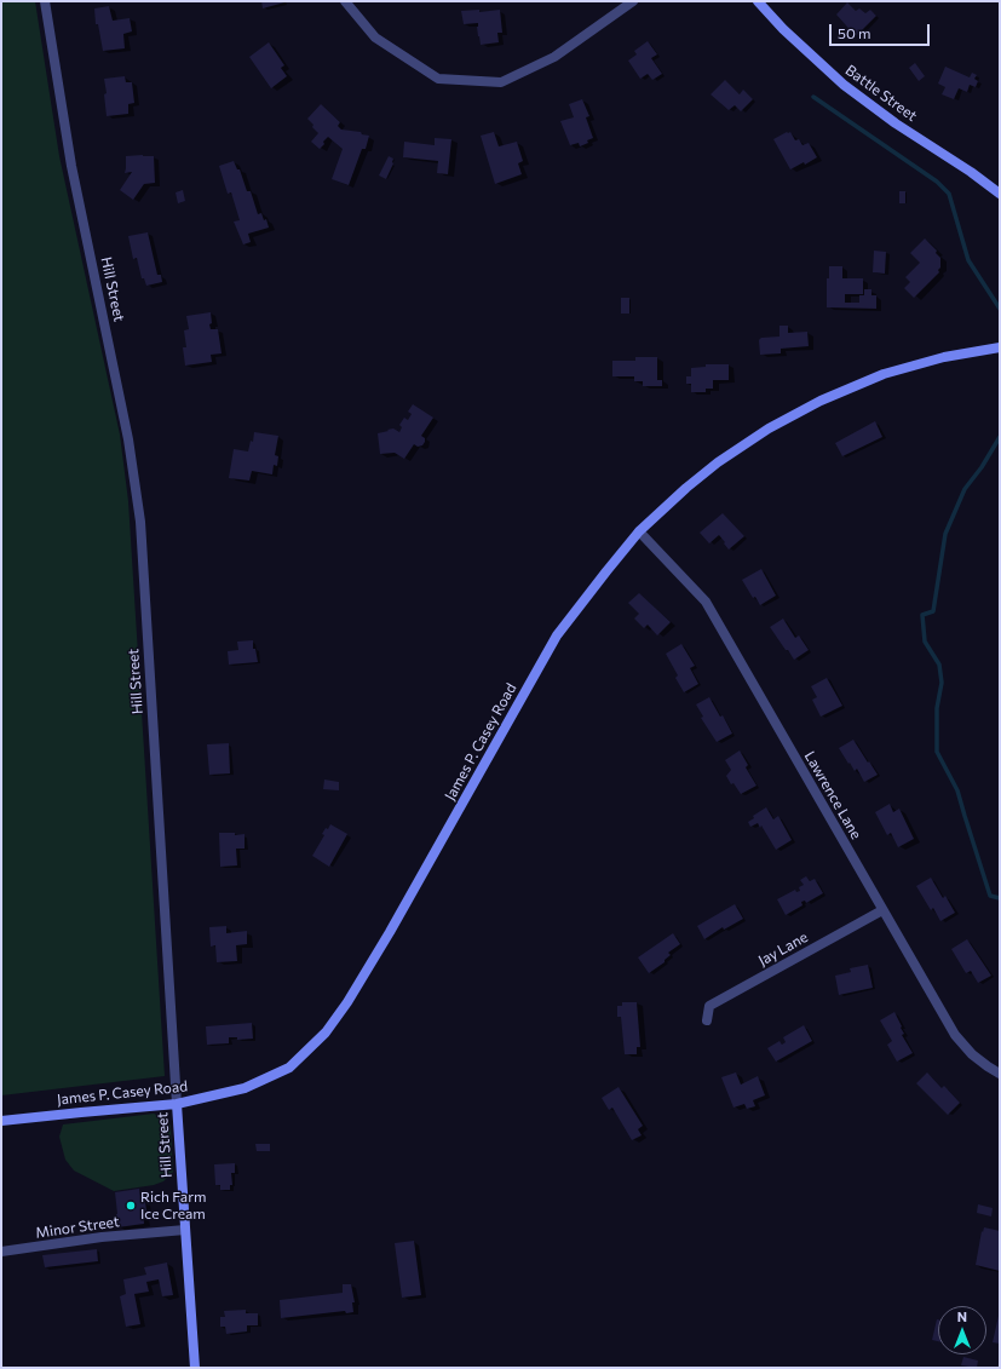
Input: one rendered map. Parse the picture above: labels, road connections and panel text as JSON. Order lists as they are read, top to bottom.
{
  "streets": {
    "main road": ["Battle Street", "Hill Street", "James P. Casey Road"],
    "street": ["Lawrence Lane", "Jay Lane", "Minor Street"]
  },
  "crossings": [
    ["Hill Street", "James P. Casey Road"],
    ["Hill Street", "Minor Street"],
    ["James P. Casey Road", "Lawrence Lane"],
    ["Lawrence Lane", "Jay Lane"]
  ],
  "places": ["Rich Farm Ice Cream"],
  "scale_bar": "50 m",
  "north": "top"
}
